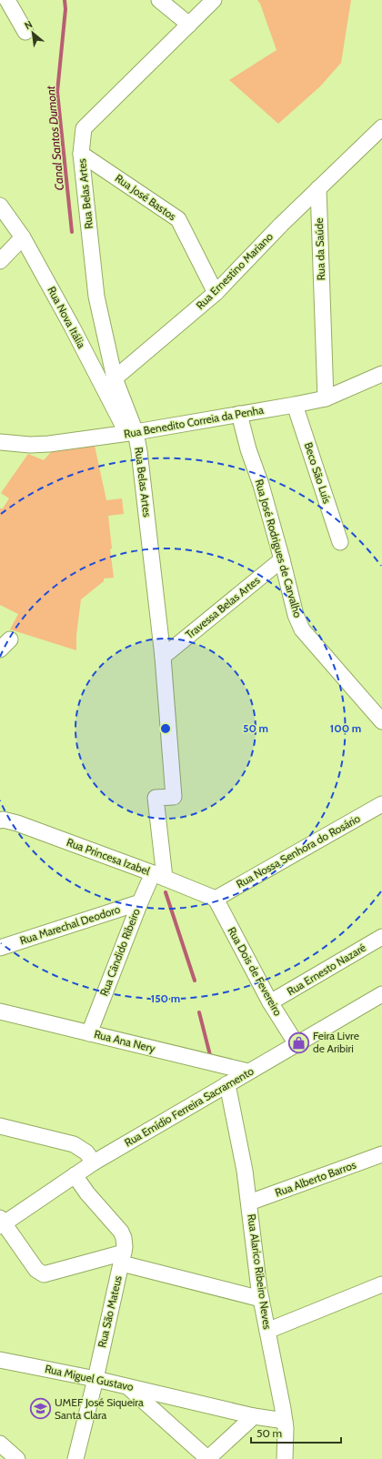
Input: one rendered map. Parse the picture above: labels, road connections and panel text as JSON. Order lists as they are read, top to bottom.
{
  "streets": {
    "street": [
      "Rua Belas Artes",
      "Rua José Bastos",
      "Rua da Saúde",
      "Rua Ernestino Mariano",
      "Rua Nova Itália",
      "Rua Benedito Correia da Penha",
      "Beco São Luís",
      "Rua José Rodrigues de Carvalho",
      "Travessa Belas Artes",
      "Rua Nossa Senhora do Rosário",
      "Rua Princesa Izabel",
      "Rua Marechal Deodoro",
      "Rua Cândido Ribeiro",
      "Rua Ernesto Nazaré",
      "Rua Dois de Fevereiro",
      "Rua Ana Nery",
      "Rua Emídio Ferreira Sacramento",
      "Rua Alberto Barros",
      "Rua Alarico Ribeiro Neves",
      "Rua São Mateus",
      "Rua Miguel Gustavo"
    ]
  },
  "crossings": [
    ["Rua Belas Artes", "Rua José Bastos"],
    ["Rua Belas Artes", "Rua Ernestino Mariano"],
    ["Rua Belas Artes", "Rua Nova Itália"],
    ["Rua Belas Artes", "Rua Benedito Correia da Penha"],
    ["Rua Belas Artes", "Travessa Belas Artes"],
    ["Rua Belas Artes", "Rua Princesa Izabel"],
    ["Rua Belas Artes", "Rua Cândido Ribeiro"],
    ["Rua José Bastos", "Rua Ernestino Mariano"],
    ["Rua da Saúde", "Rua Ernestino Mariano"],
    ["Rua da Saúde", "Rua Benedito Correia da Penha"],
    ["Rua Nova Itália", "Rua Benedito Correia da Penha"],
    ["Rua Benedito Correia da Penha", "Beco São Luís"],
    ["Rua Benedito Correia da Penha", "Rua José Rodrigues de Carvalho"],
    ["Rua José Rodrigues de Carvalho", "Travessa Belas Artes"],
    ["Rua Nossa Senhora do Rosário", "Rua Princesa Izabel"],
    ["Rua Nossa Senhora do Rosário", "Rua Dois de Fevereiro"],
    ["Rua Princesa Izabel", "Rua Cândido Ribeiro"],
    ["Rua Princesa Izabel", "Rua Dois de Fevereiro"],
    ["Rua Marechal Deodoro", "Rua Cândido Ribeiro"],
    ["Rua Cândido Ribeiro", "Rua Ana Nery"],
    ["Rua Ernesto Nazaré", "Rua Dois de Fevereiro"],
    ["Rua Dois de Fevereiro", "Rua Emídio Ferreira Sacramento"],
    ["Rua Ana Nery", "Rua Emídio Ferreira Sacramento"],
    ["Rua Emídio Ferreira Sacramento", "Rua Alarico Ribeiro Neves"],
    ["Rua Alberto Barros", "Rua Alarico Ribeiro Neves"],
    ["Rua Alarico Ribeiro Neves", "Rua São Mateus"],
    ["Rua Alarico Ribeiro Neves", "Rua Miguel Gustavo"],
    ["Rua São Mateus", "Rua Miguel Gustavo"]
  ],
  "water": ["Canal Santos Dumont"],
  "places": {
    "shop": ["Feira Livre de Aribiri"],
    "school or university": ["UMEF José Siqueira Santa Clara"]
  },
  "scale_bar": "50 m",
  "north": "top left",
  "rings": ["50 m", "100 m", "150 m"]
}
